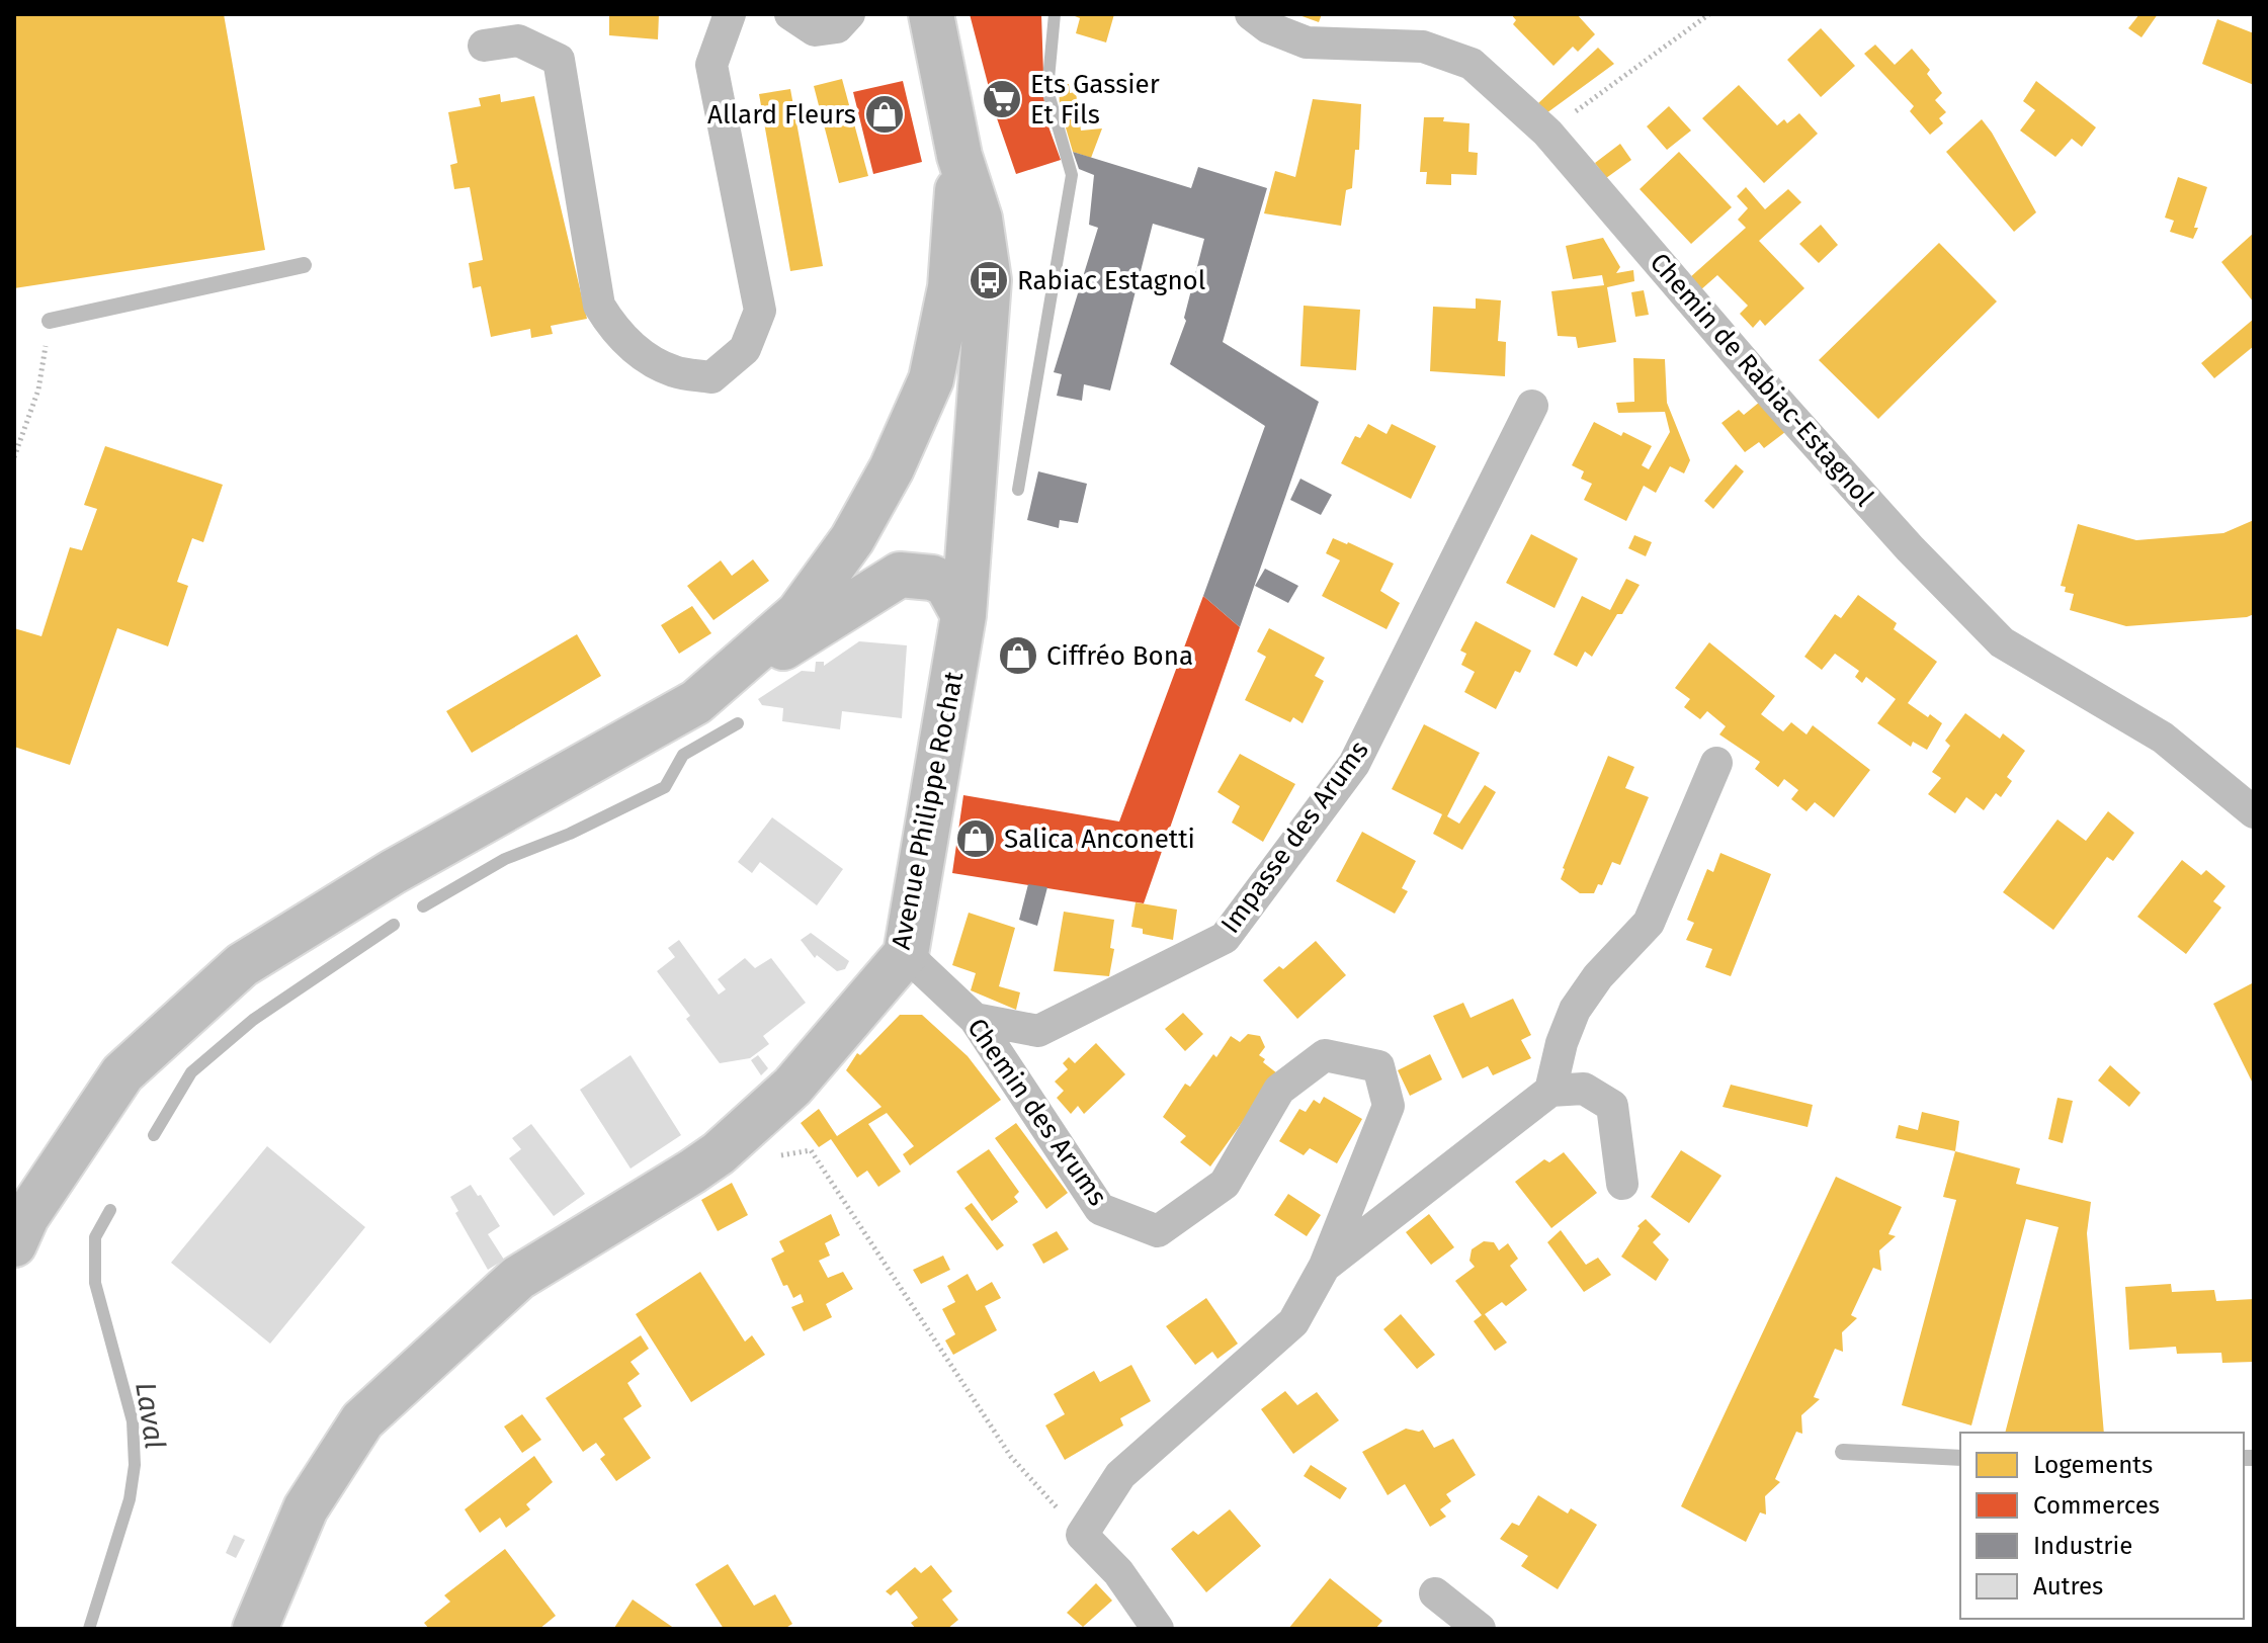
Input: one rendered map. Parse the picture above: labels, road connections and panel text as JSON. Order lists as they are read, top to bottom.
{
  "streets": {
    "main road": ["Avenue Philippe Rochat"],
    "street": ["Chemin de Rabiac-Estagnol", "Impasse des Arums", "Chemin des Arums"]
  },
  "crossings": [
    ["Avenue Philippe Rochat", "Chemin des Arums"],
    ["Impasse des Arums", "Chemin des Arums"]
  ],
  "water": ["Laval"],
  "places": {
    "supermarket": ["Ets Gassier Et Fils"],
    "shop": ["Allard Fleurs", "Ciffréo Bona", "Salica Anconetti"],
    "bus stop": ["Rabiac Estagnol"]
  },
  "legend": [
    "Logements",
    "Commerces",
    "Industrie",
    "Autres"
  ]
}
